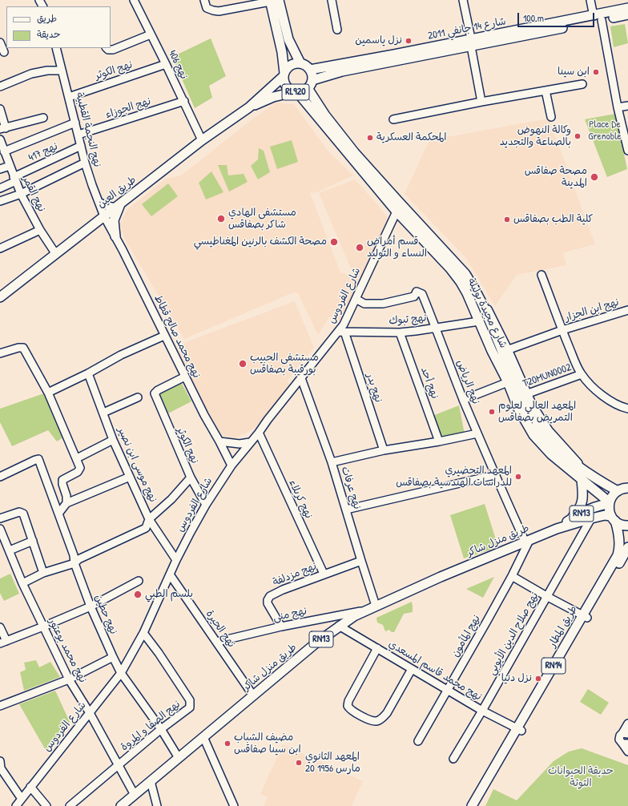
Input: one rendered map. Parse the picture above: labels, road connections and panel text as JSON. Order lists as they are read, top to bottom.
{
  "streets": {
    "main road": [
      "شارع 14 جانفي 2011",
      "RL920",
      "طريق العين",
      "شارع مجيدة بوليلة",
      "RN13",
      "طريق منزل شاكر",
      "طريق المطار",
      "RN14"
    ],
    "street": [
      "نهج 406",
      "نهج الكوثر",
      "نهج الجوزاء",
      "نهج النجمة القطبية",
      "نهج 417",
      "نهج القمر",
      "شارع الفردوس",
      "نهج ابن الجزار",
      "نهج تبوك",
      "نهج محمد صالح قطاط",
      "T20MUN0002",
      "نهج الرياض",
      "نهج أحد",
      "نهج بدر",
      "نهج موسى ابن نصير",
      "نهج عرفات",
      "نهج كربلاء",
      "نهج مزدلفة",
      "نهج حطين",
      "نهج منى",
      "نهج الحيرة",
      "نهج صلاح الدين الأيوبي",
      "نهج المأمون",
      "نهج محمد بوعتور",
      "نهج محمد قاسم المسعدي",
      "نهج الصفا و المروة"
    ]
  },
  "crossings": [
    ["شارع 14 جانفي 2011", "RL920"],
    ["شارع 14 جانفي 2011", "طريق العين"],
    ["شارع 14 جانفي 2011", "شارع مجيدة بوليلة"],
    ["نهج 406", "نهج الكوثر"],
    ["نهج 406", "نهج الجوزاء"],
    ["نهج 406", "طريق العين"],
    ["نهج الكوثر", "نهج النجمة القطبية"],
    ["نهج الكوثر", "شارع الفردوس"],
    ["نهج الكوثر", "نهج محمد صالح قطاط"],
    ["RL920", "طريق العين"],
    ["RL920", "شارع مجيدة بوليلة"],
    ["نهج الجوزاء", "نهج النجمة القطبية"],
    ["نهج النجمة القطبية", "نهج 417"],
    ["نهج النجمة القطبية", "طريق العين"],
    ["نهج النجمة القطبية", "نهج محمد صالح قطاط"],
    ["نهج 417", "نهج القمر"],
    ["طريق العين", "نهج القمر"],
    ["طريق العين", "شارع مجيدة بوليلة"],
    ["طريق العين", "نهج محمد صالح قطاط"],
    ["شارع الفردوس", "شارع مجيدة بوليلة"],
    ["شارع الفردوس", "نهج تبوك"],
    ["شارع الفردوس", "نهج محمد صالح قطاط"],
    ["شارع الفردوس", "نهج الرياض"],
    ["شارع الفردوس", "نهج بدر"],
    ["شارع الفردوس", "نهج موسى ابن نصير"],
    ["شارع الفردوس", "نهج عرفات"],
    ["شارع الفردوس", "نهج كربلاء"],
    ["شارع الفردوس", "نهج حطين"],
    ["شارع الفردوس", "نهج الحيرة"],
    ["شارع الفردوس", "نهج محمد بوعتور"],
    ["شارع الفردوس", "نهج الصفا و المروة"],
    ["نهج ابن الجزار", "شارع مجيدة بوليلة"],
    ["شارع مجيدة بوليلة", "نهج تبوك"],
    ["شارع مجيدة بوليلة", "T20MUN0002"],
    ["شارع مجيدة بوليلة", "طريق منزل شاكر"],
    ["شارع مجيدة بوليلة", "طريق المطار"],
    ["نهج تبوك", "نهج الرياض"],
    ["نهج تبوك", "نهج أحد"],
    ["نهج تبوك", "نهج بدر"],
    ["نهج الرياض", "طريق منزل شاكر"],
    ["نهج الرياض", "نهج المأمون"],
    ["نهج عرفات", "طريق منزل شاكر"],
    ["نهج عرفات", "نهج مزدلفة"],
    ["نهج كربلاء", "نهج مزدلفة"],
    ["طريق منزل شاكر", "نهج حطين"],
    ["طريق منزل شاكر", "نهج منى"],
    ["طريق منزل شاكر", "طريق المطار"],
    ["طريق منزل شاكر", "نهج الحيرة"],
    ["طريق منزل شاكر", "نهج صلاح الدين الأيوبي"],
    ["طريق منزل شاكر", "نهج المأمون"],
    ["طريق منزل شاكر", "نهج محمد بوعتور"],
    ["طريق منزل شاكر", "نهج محمد قاسم المسعدي"],
    ["نهج مزدلفة", "نهج منى"],
    ["نهج حطين", "نهج الصفا و المروة"],
    ["نهج منى", "نهج الحيرة"],
    ["طريق المطار", "نهج محمد قاسم المسعدي"],
    ["نهج صلاح الدين الأيوبي", "نهج محمد قاسم المسعدي"],
    ["نهج المأمون", "نهج محمد قاسم المسعدي"],
    ["نهج محمد بوعتور", "نهج الصفا و المروة"]
  ],
  "parks": ["Place De Grenoble", "حديقة الحيوانات التوتة"],
  "places": [
    "نزل ياسمين",
    "ابن سينا",
    "وكالة النهوض بالصناعة والتجديد",
    "المحكمة العسكرية",
    "مصحة صفاقس المدينة",
    "مستشفى الهادي شاكر بصفاقس",
    "كلية الطب بصفاقس",
    "مصحة الكشف بالرنين المغناطيسي",
    "قسم أمراض النساء و التوليد",
    "مستشفى الحبيب بورقيبة بصفاقس",
    "المعهد العالي لعلوم التمريض بصفاقس",
    "المعهد التحضيري للدراسات الهندسية بصفاقس",
    "بلسم الطبي",
    "نزل دنيا",
    "مضيف الشباب ابن سينا صفاقس",
    "المعهد الثانوي 20 مارس 1956"
  ],
  "legend": ["طريق", "حديقة"],
  "scale_bar": "100 m"
}
